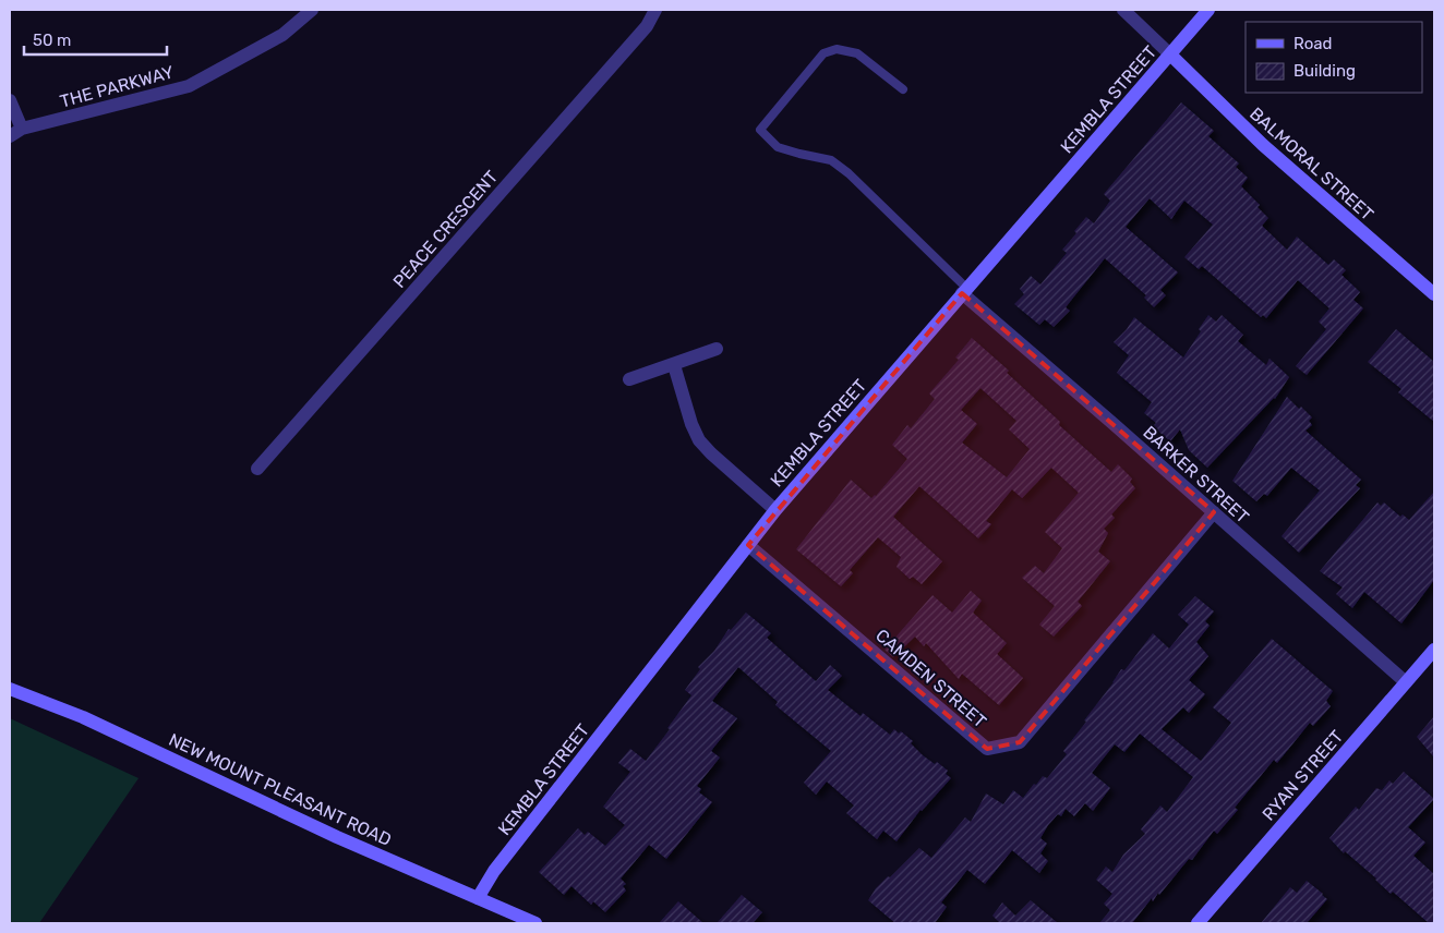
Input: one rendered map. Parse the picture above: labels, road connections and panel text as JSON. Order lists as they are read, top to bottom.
{
  "streets": {
    "main road": [
      "KEMBLA STREET",
      "BALMORAL STREET",
      "RYAN STREET",
      "NEW MOUNT PLEASANT ROAD"
    ],
    "street": [
      "THE PARKWAY",
      "PEACE CRESCENT",
      "BARKER STREET",
      "CAMDEN STREET"
    ]
  },
  "crossings": [
    ["KEMBLA STREET", "BALMORAL STREET"],
    ["KEMBLA STREET", "BARKER STREET"],
    ["KEMBLA STREET", "CAMDEN STREET"],
    ["KEMBLA STREET", "NEW MOUNT PLEASANT ROAD"],
    ["BARKER STREET", "CAMDEN STREET"],
    ["BARKER STREET", "RYAN STREET"]
  ],
  "legend": ["Road", "Building"],
  "scale_bar": "50 m"
}
